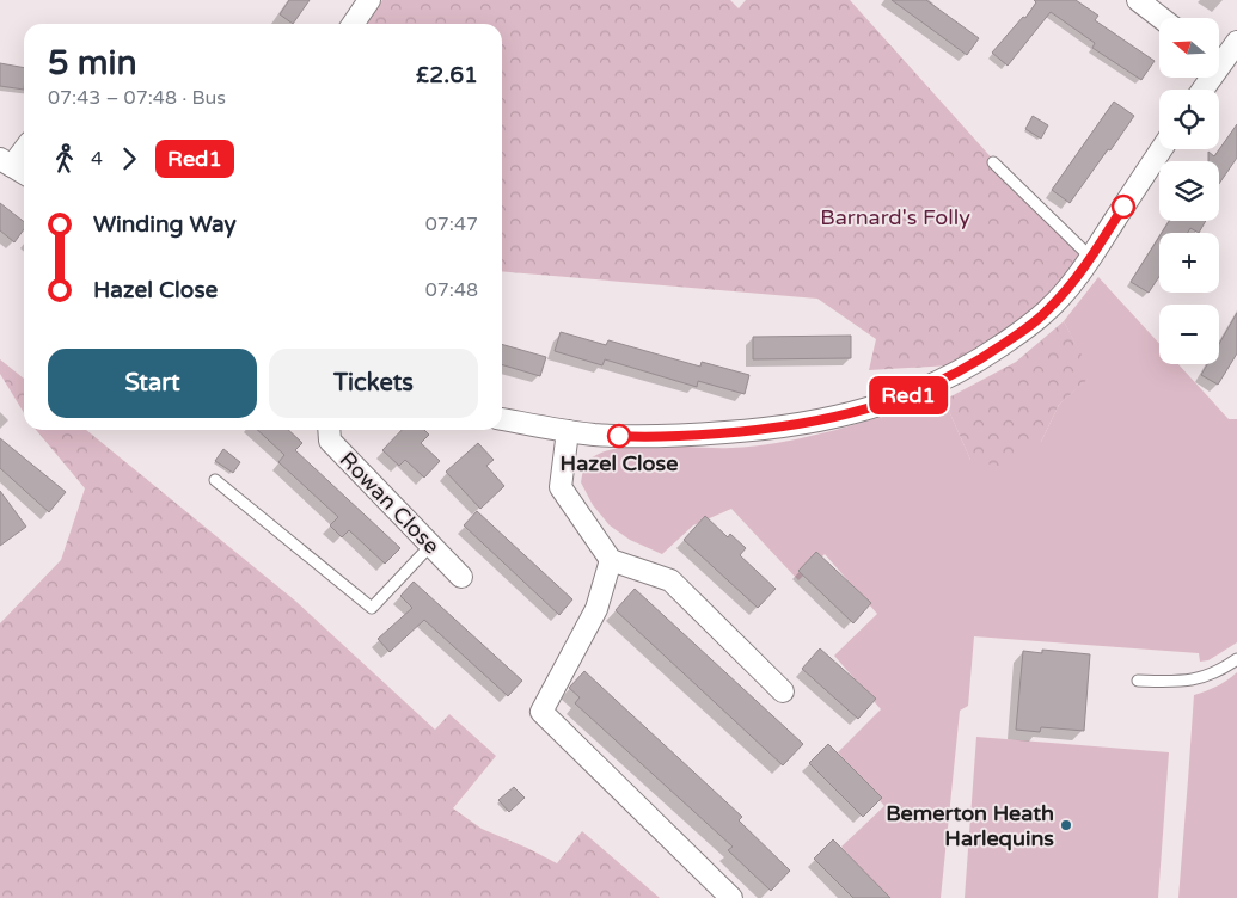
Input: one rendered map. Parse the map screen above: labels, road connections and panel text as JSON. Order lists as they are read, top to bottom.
{
  "streets": {
    "street": ["Rowan Close"]
  },
  "parks": ["Barnard's Folly"],
  "places": ["Hazel Close", "Bemerton Heath Harlequins"],
  "lines": ["bus line Red1"],
  "north": "left",
  "page": {
    "on_map": "Red1",
    "map_buttons": ["+", "−"],
    "heading": ["5 min", "07:43 – 07:48 · Bus", "£2.61"],
    "legs": ["4", "Red1"],
    "list": [
      {
        "name": "Winding Way",
        "value": "07:47"
      },
      {
        "name": "Hazel Close",
        "value": "07:48"
      }
    ],
    "buttons": ["Start", "Tickets"]
  }
}
